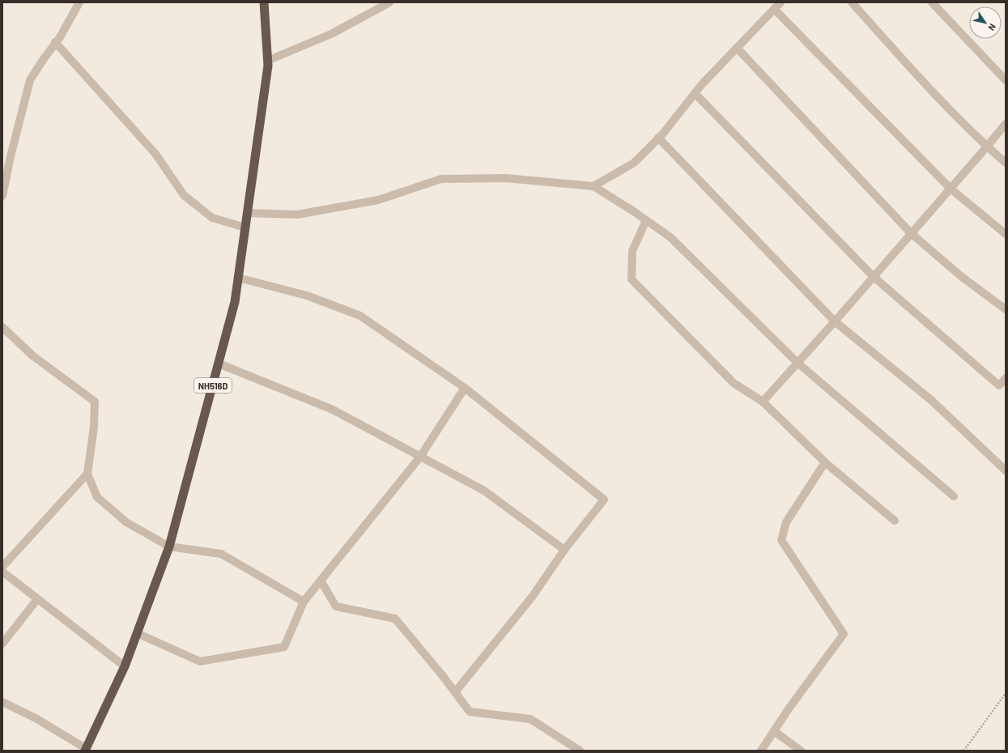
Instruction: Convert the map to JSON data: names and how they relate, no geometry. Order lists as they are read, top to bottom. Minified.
{"streets":{"highway":["NH516D"]},"north":"bottom right"}
